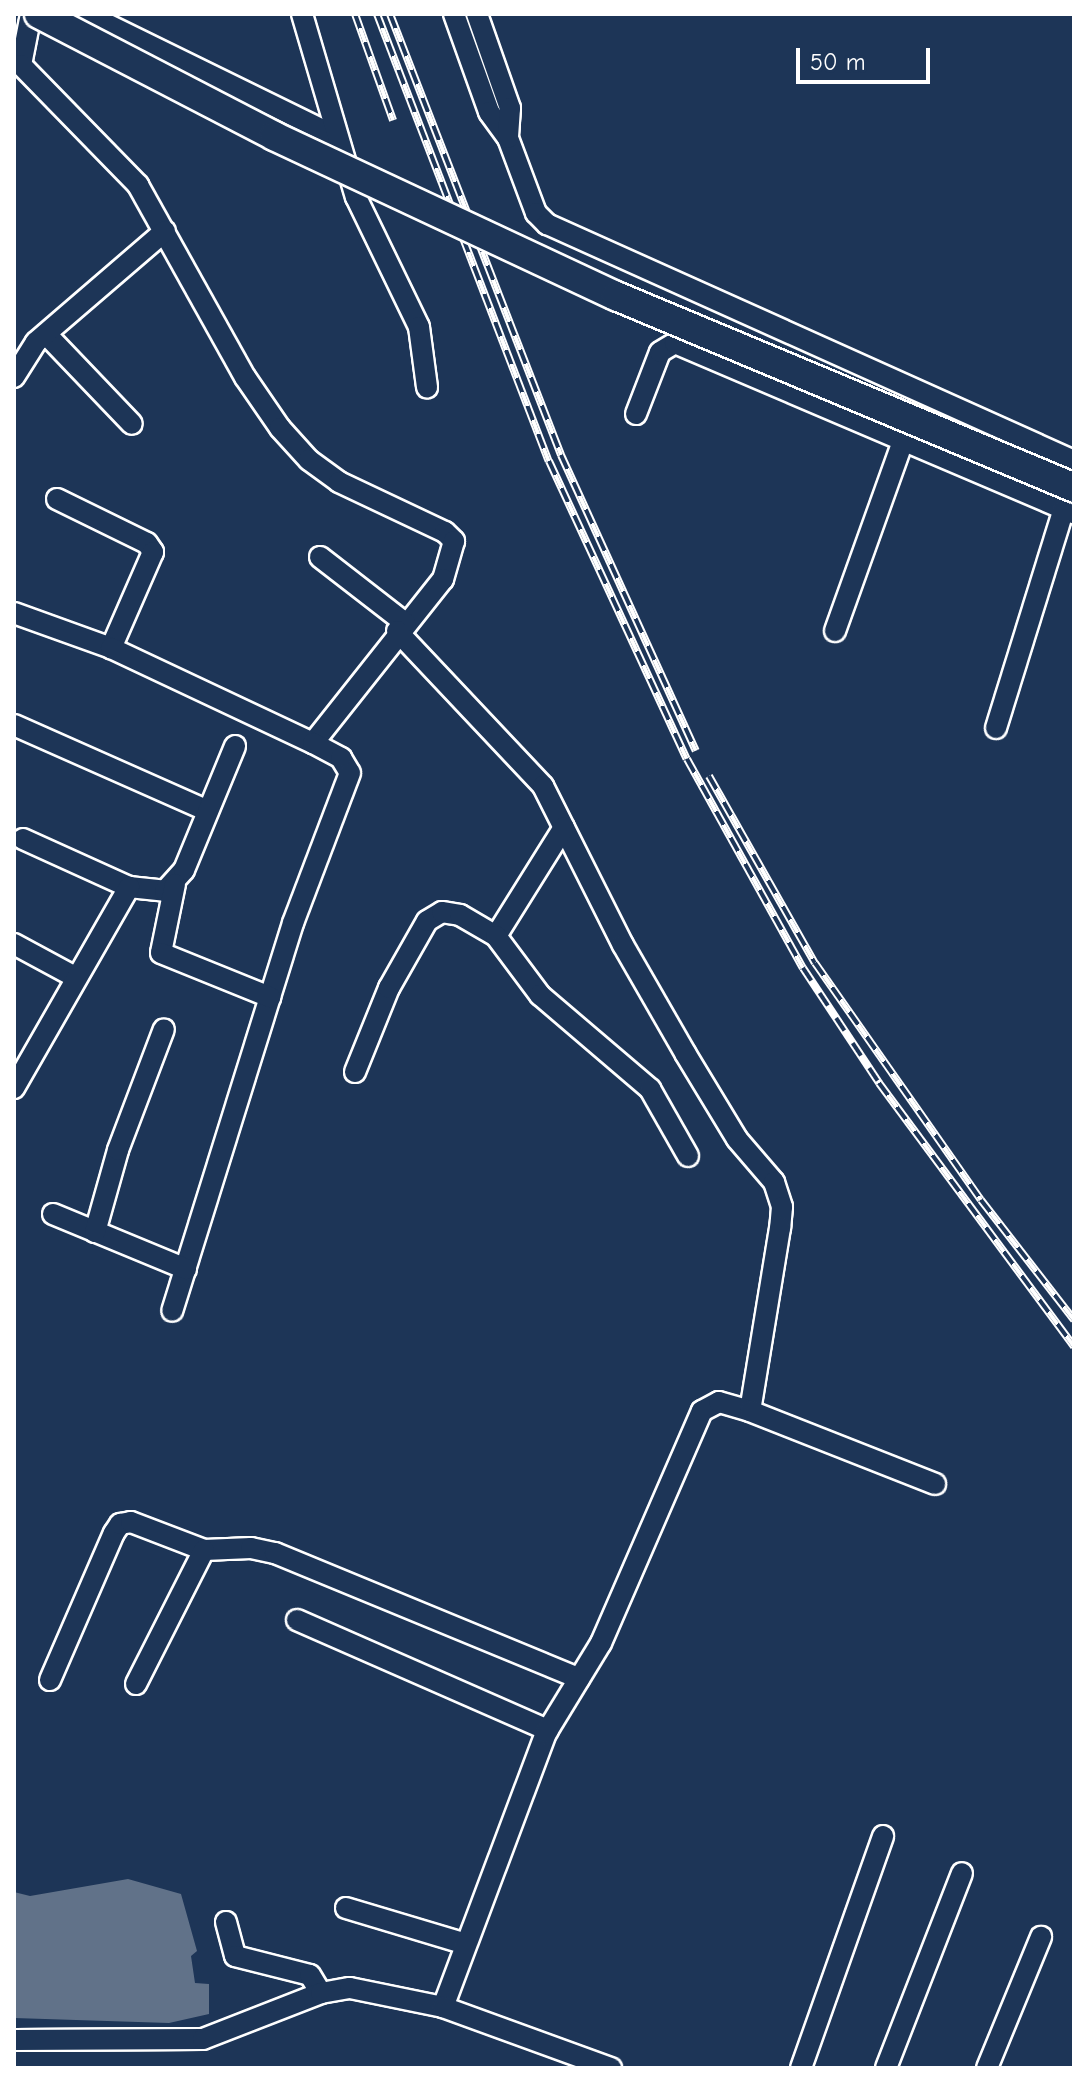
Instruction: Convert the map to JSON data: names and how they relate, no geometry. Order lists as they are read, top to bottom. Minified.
{"scale_bar":"50 m"}
